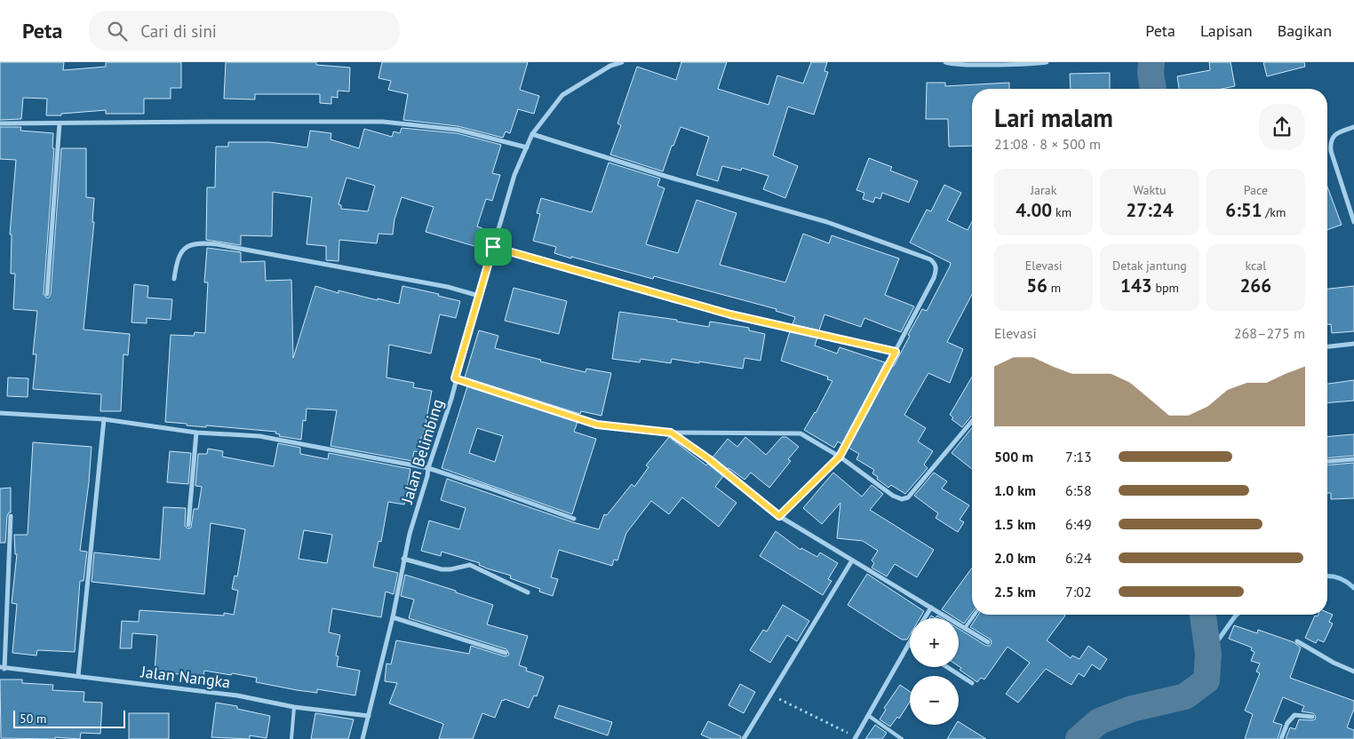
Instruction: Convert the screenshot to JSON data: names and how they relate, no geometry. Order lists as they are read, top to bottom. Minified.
{"streets":{"street":["Jalan Belimbing","Jalan Nangka"]},"crossings":[["Jalan Belimbing","Jalan Nangka"]],"scale_bar":"50 m","page":{"header":"Peta","search":"Cari di sini","nav":["Peta","Lapisan","Bagikan"],"heading":["Lari malam","21:08 · 8 × 500 m"],"stats":[["Jarak","4.00 km"],["Waktu","27:24"],["Pace","6:51 /km"],["Elevasi","56 m"],["Detak jantung","143 bpm"],["kcal","266"]],"chart":["Elevasi","268–275 m"],"list":[{"name":"500 m","note":"7:13"},{"name":"1.0 km","note":"6:58"},{"name":"1.5 km","note":"6:49"},{"name":"2.0 km","note":"6:24"},{"name":"2.5 km","note":"7:02"}],"map_buttons":["+","−"],"scale":"50 m"}}
